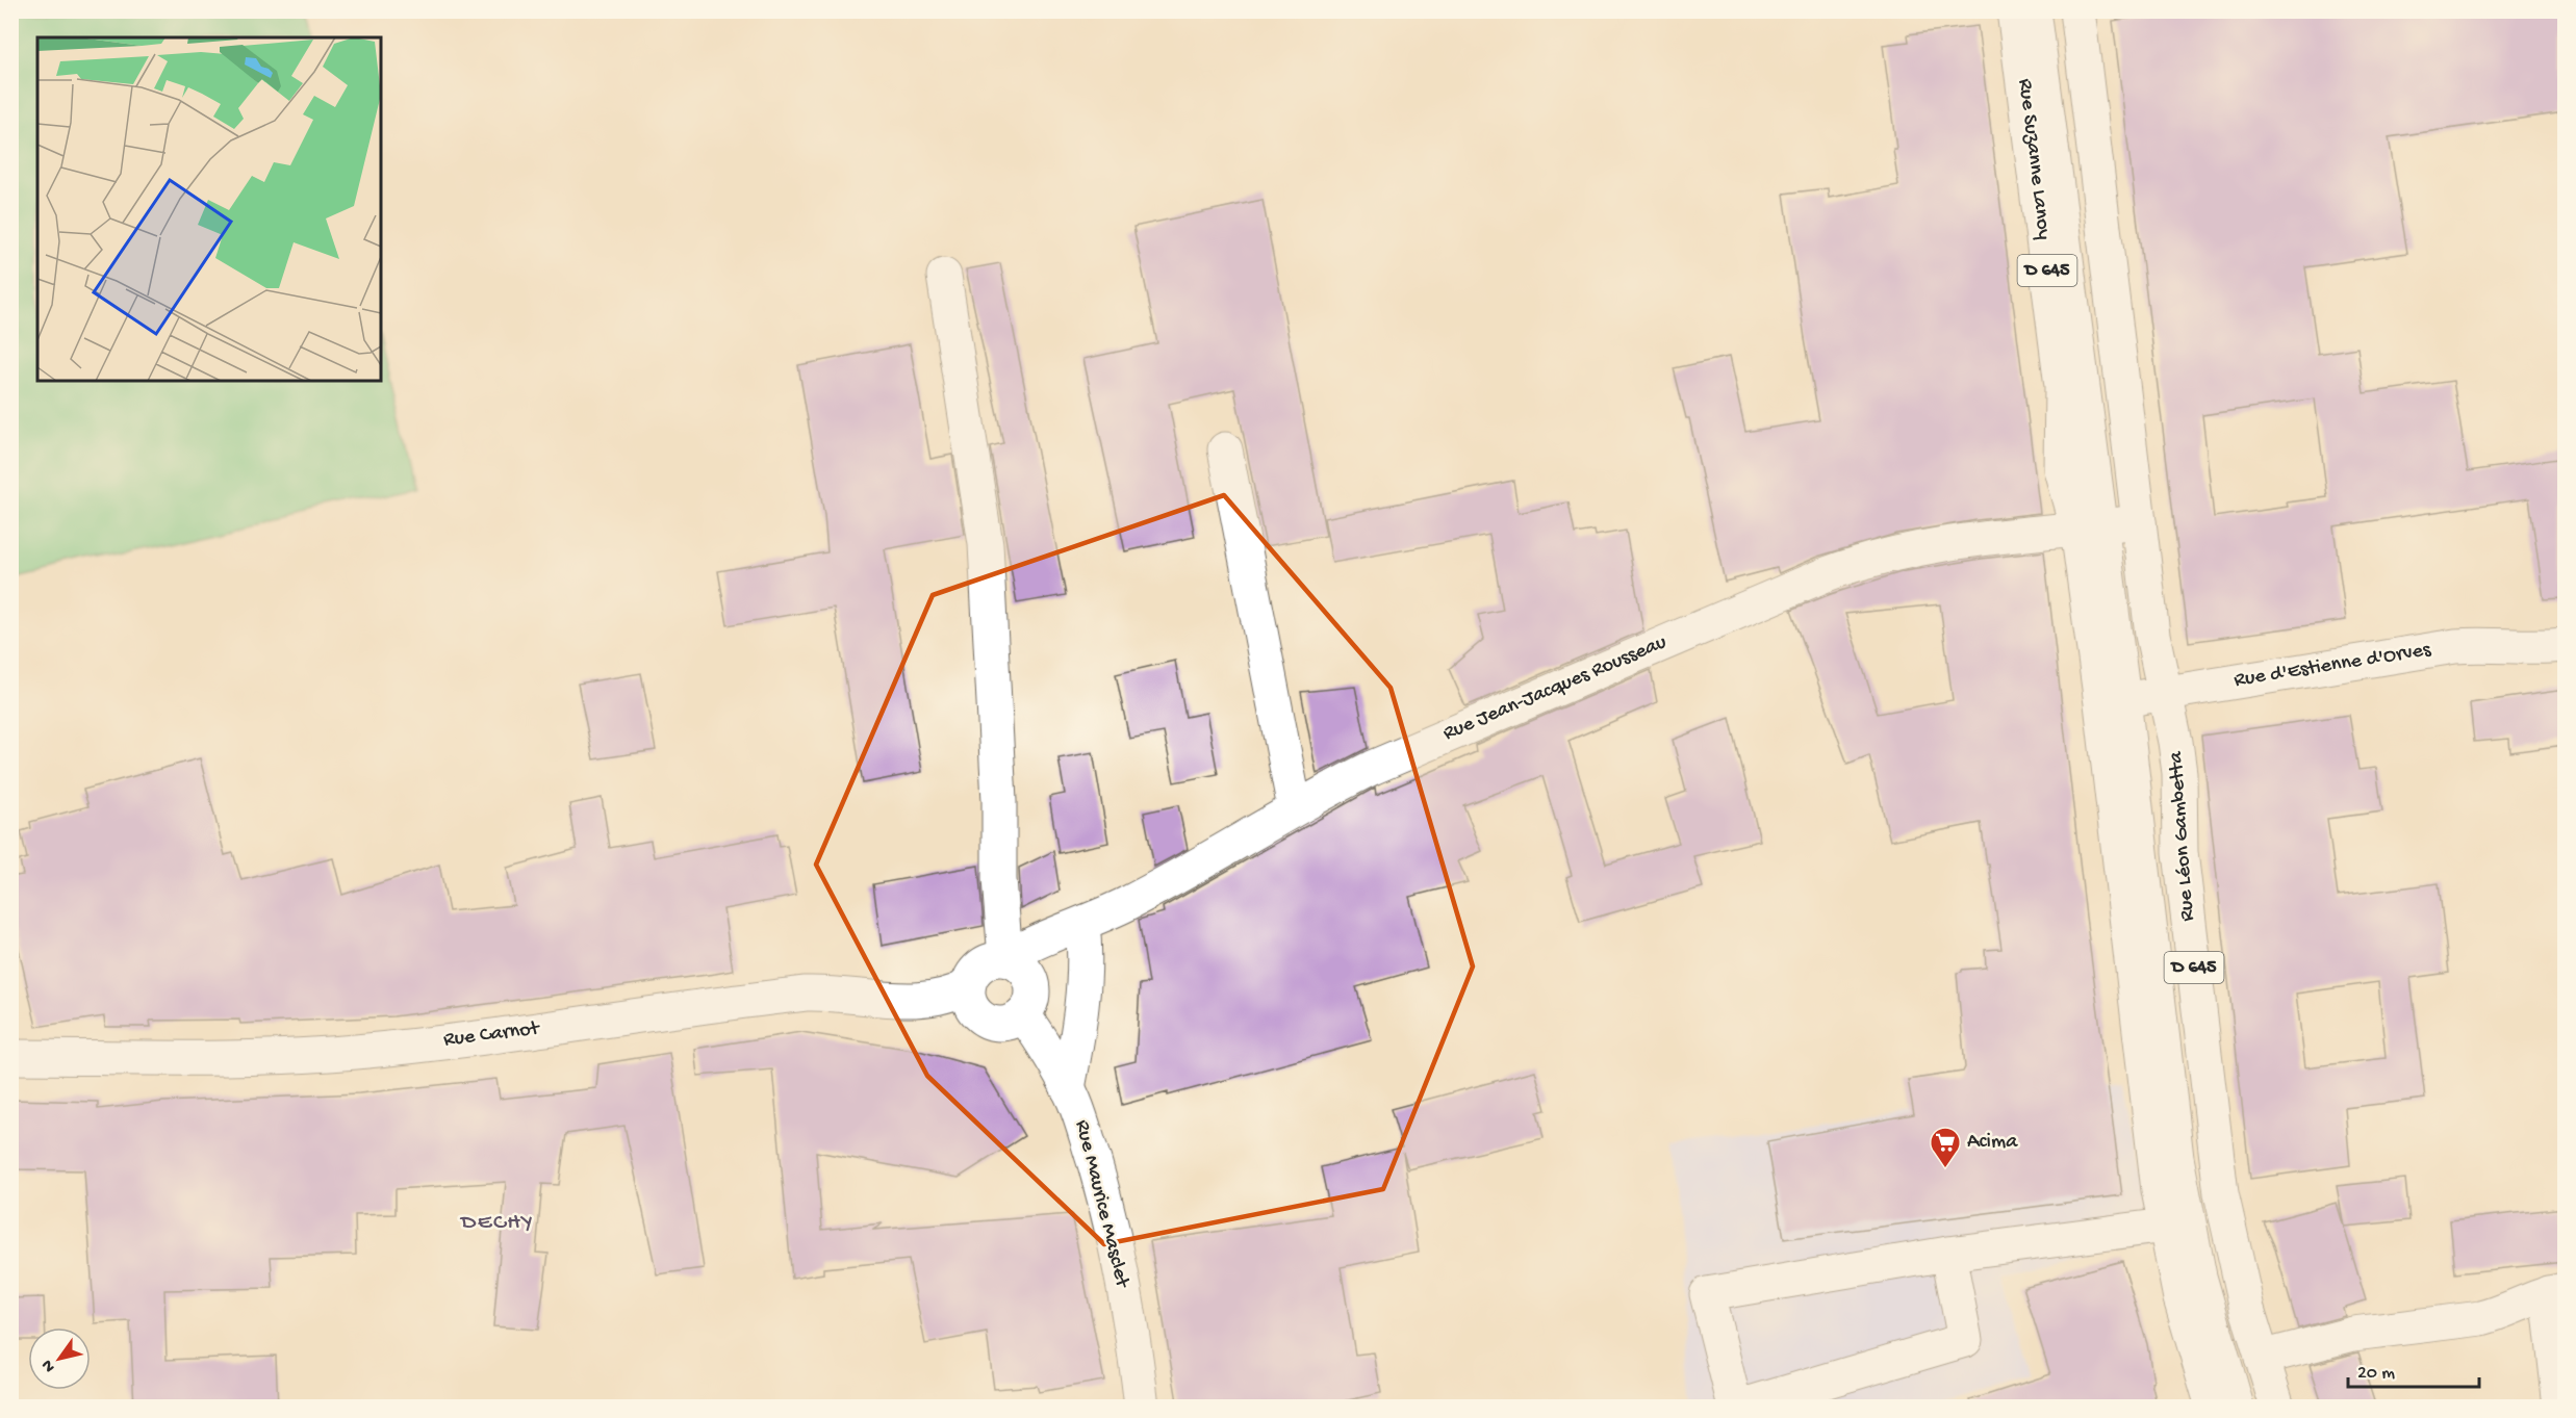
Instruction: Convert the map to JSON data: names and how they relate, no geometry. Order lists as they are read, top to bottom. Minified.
{"streets":{"street":["Rue Suzanne Lanoy","D 645","Rue d'Estienne d'Orves","Rue Jean-Jacques Rousseau","Rue Léon Gambetta","Rue Carnot","Rue Maurice Masclet"]},"crossings":[["Rue Suzanne Lanoy","D 645"],["Rue Suzanne Lanoy","Rue Jean-Jacques Rousseau"],["Rue Suzanne Lanoy","Rue Léon Gambetta"],["D 645","Rue Jean-Jacques Rousseau"],["D 645","Rue Léon Gambetta"],["Rue d'Estienne d'Orves","Rue Léon Gambetta"],["Rue Jean-Jacques Rousseau","Rue Léon Gambetta"],["Rue Jean-Jacques Rousseau","Rue Carnot"],["Rue Jean-Jacques Rousseau","Rue Maurice Masclet"],["Rue Carnot","Rue Maurice Masclet"]],"districts":["DECHY"],"places":{"supermarket":["Acima"]},"scale_bar":"20 m","north":"bottom left"}
